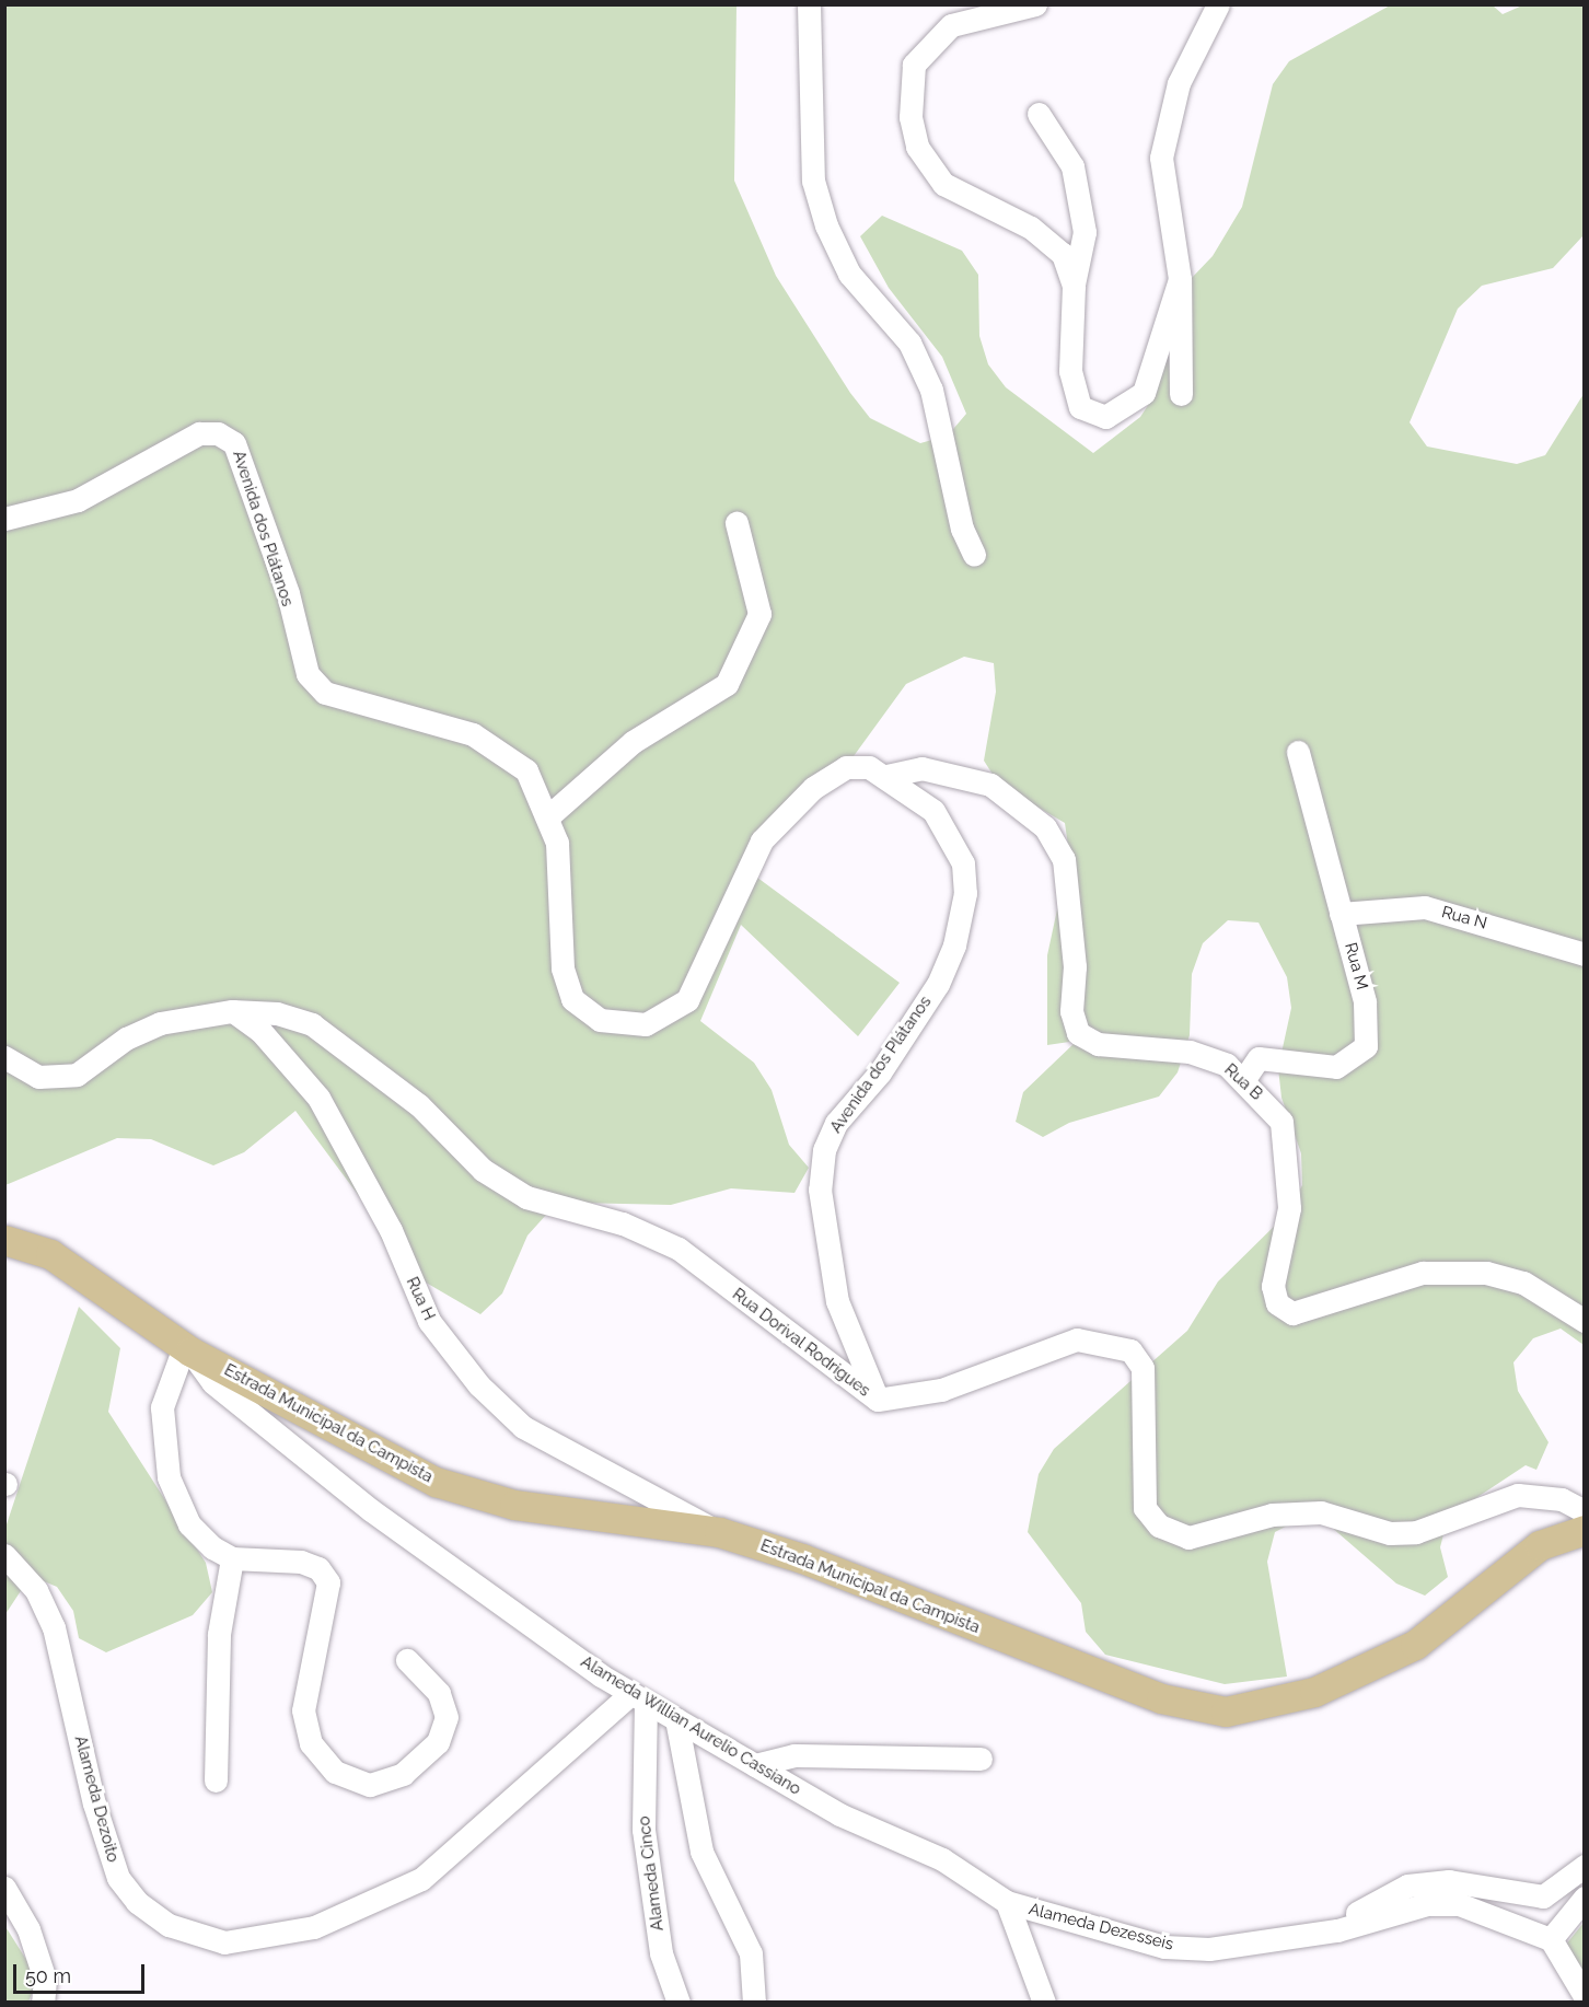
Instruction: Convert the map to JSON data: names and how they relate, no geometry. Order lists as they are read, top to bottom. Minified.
{"streets":{"main road":["Estrada Municipal da Campista"],"street":["Avenida dos Plátanos","Rua N","Rua M","Rua B","Rua H","Rua Dorival Rodrigues","Alameda Willian Aurelio Cassiano","Alameda Dezoito","Alameda Cinco","Alameda Dezesseis"]},"crossings":[["Avenida dos Plátanos","Rua B"],["Avenida dos Plátanos","Rua Dorival Rodrigues"],["Rua N","Rua M"],["Rua M","Rua B"],["Rua H","Rua Dorival Rodrigues"],["Rua H","Estrada Municipal da Campista"],["Estrada Municipal da Campista","Alameda Willian Aurelio Cassiano"],["Alameda Willian Aurelio Cassiano","Alameda Dezoito"],["Alameda Willian Aurelio Cassiano","Alameda Cinco"],["Alameda Willian Aurelio Cassiano","Alameda Dezesseis"],["Alameda Dezoito","Alameda Cinco"]],"scale_bar":"50 m"}
